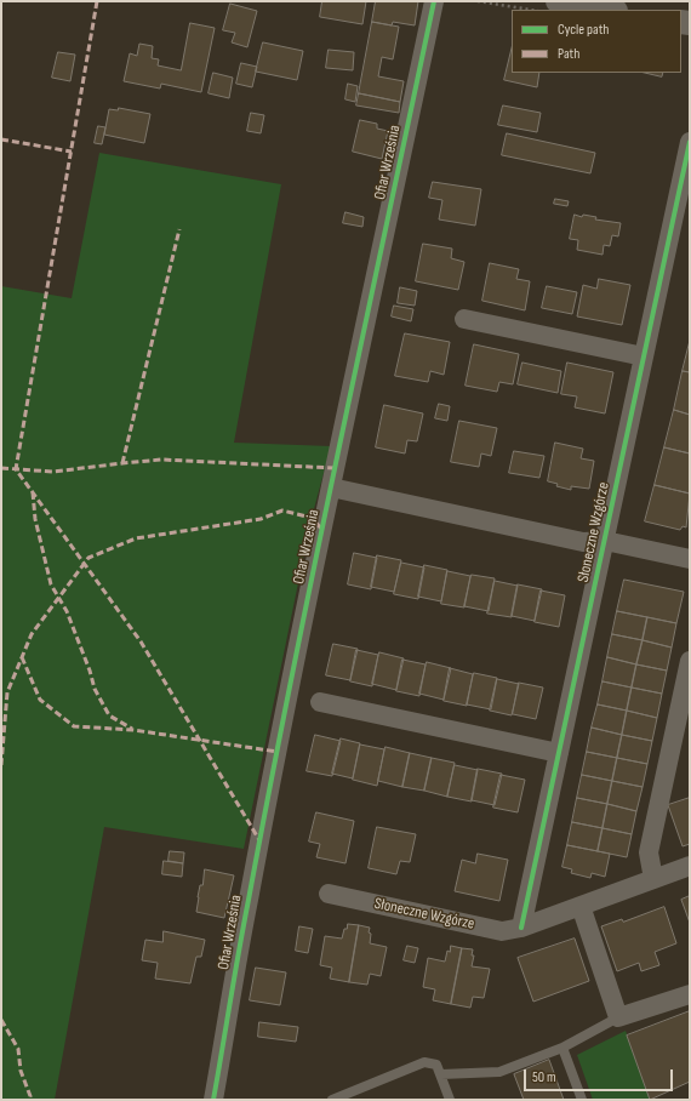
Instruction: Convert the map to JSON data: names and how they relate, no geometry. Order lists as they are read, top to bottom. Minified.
{"streets":{"street":["Ofiar Września","Słoneczne Wzgórze"]},"crossings":[["Ofiar Września","Słoneczne Wzgórze"]],"legend":["Cycle path","Path"],"scale_bar":"50 m"}
